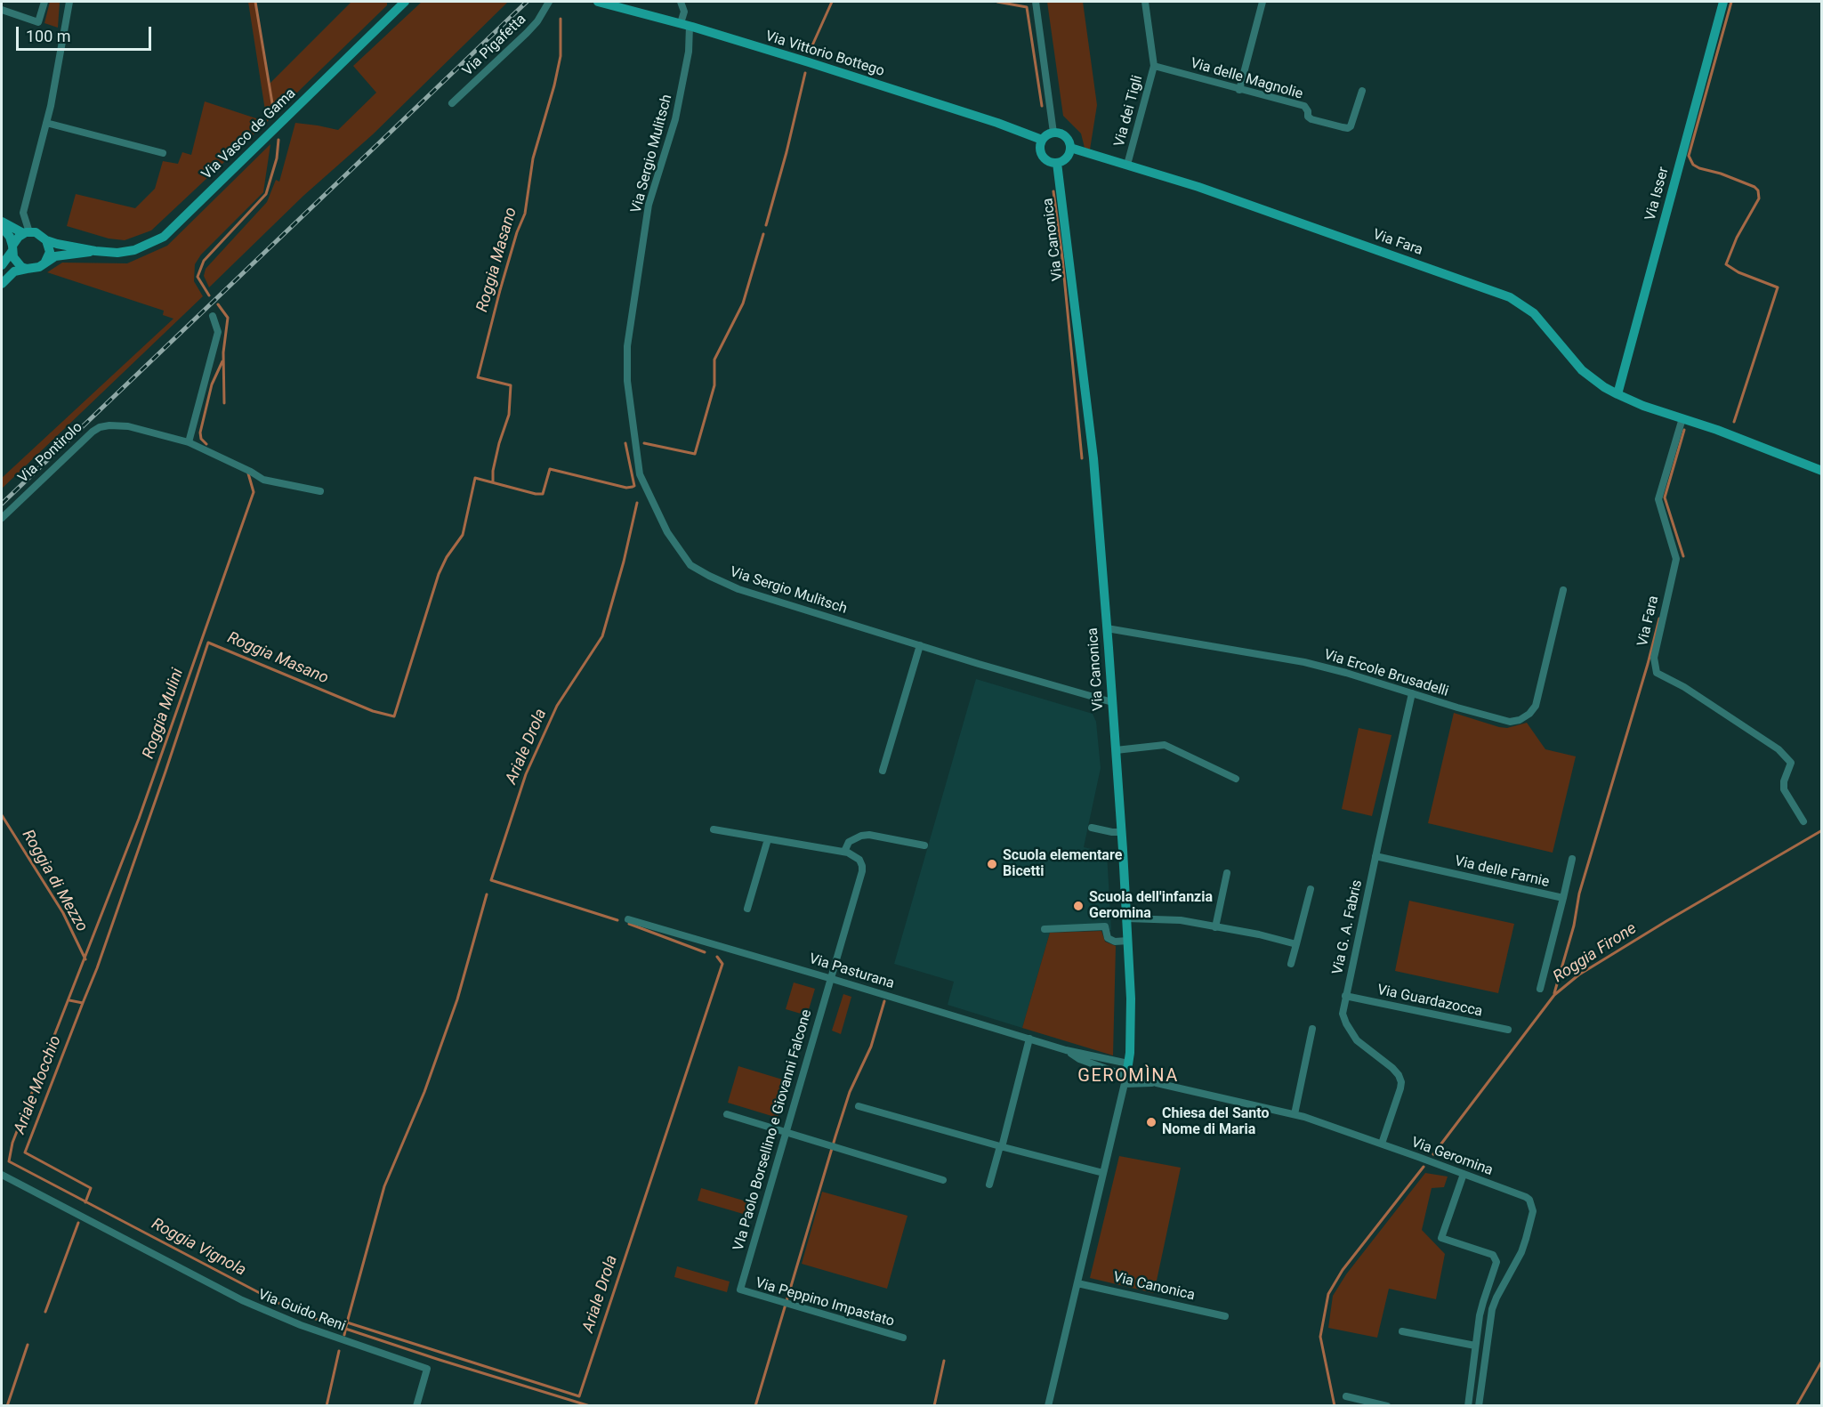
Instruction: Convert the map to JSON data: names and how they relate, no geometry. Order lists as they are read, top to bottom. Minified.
{"streets":{"street":["Via Pigafetta","Via Vittorio Bottego","Via delle Magnolie","Via dei Tigli","Via Vasco de Gama","Via Sergio Mulitsch","Via Isser","Via Canonica","Via Fara","Via Pontirolo","Via Ercole Brusadelli","Via delle Farnie","Via G. A. Fabris","Via Pasturana","Via Guardazocca","VIa Paolo Borsellino e Giovanni Falcone","Via Geromina","Via Peppino Impastato","Via Guido Reni"]},"crossings":[["Via Vittorio Bottego","Via Sergio Mulitsch"],["Via Vittorio Bottego","Via Canonica"],["Via Vittorio Bottego","Via Fara"],["Via delle Magnolie","Via dei Tigli"],["Via dei Tigli","Via Fara"],["Via Sergio Mulitsch","Via Canonica"],["Via Isser","Via Fara"],["Via Canonica","Via Fara"],["Via Canonica","Via Ercole Brusadelli"],["Via Canonica","Via Pasturana"],["Via Canonica","Via Geromina"],["Via Ercole Brusadelli","Via G. A. Fabris"],["Via delle Farnie","Via G. A. Fabris"],["Via G. A. Fabris","Via Guardazocca"],["Via G. A. Fabris","Via Geromina"],["Via Pasturana","VIa Paolo Borsellino e Giovanni Falcone"],["Via Pasturana","Via Geromina"],["VIa Paolo Borsellino e Giovanni Falcone","Via Peppino Impastato"]],"districts":["GEROMÌNA"],"water":["Roggia Masano","Roggia Mulini","Ariale Drola","Roggia di Mezzo","Roggia Firone","Ariale Mocchio","Roggia Vignola"],"places":["Scuola elementare Bicetti","Scuola dell'infanzia Geromina","Chiesa del Santo Nome di Maria"],"scale_bar":"100 m"}
